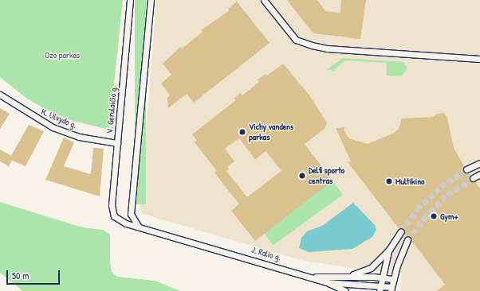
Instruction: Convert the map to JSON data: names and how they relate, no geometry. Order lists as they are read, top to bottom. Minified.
{"streets":{"street":["V. Gerulaičio g.","K. Ulvydo g.","J. Ralio g."]},"crossings":[["V. Gerulaičio g.","K. Ulvydo g."]],"parks":["Ozo parkas"],"places":["Vichy vandens parkas","Delfi sporto centras","Multikino","Gym+"],"scale_bar":"50 m"}
